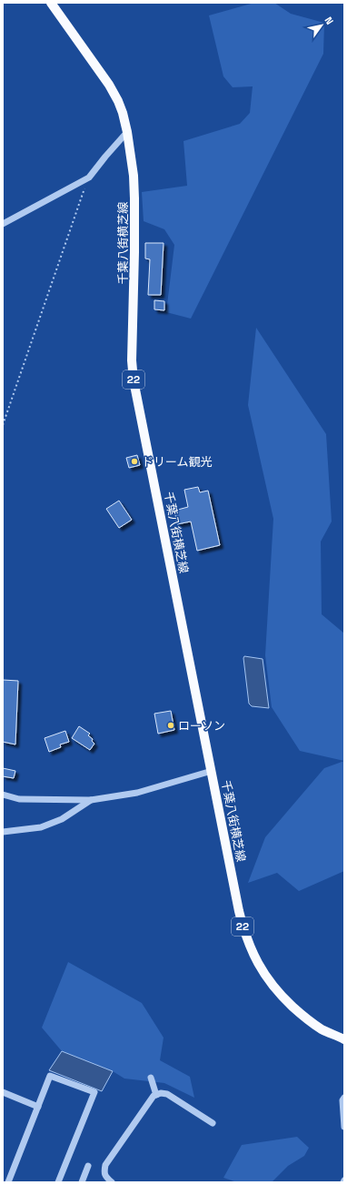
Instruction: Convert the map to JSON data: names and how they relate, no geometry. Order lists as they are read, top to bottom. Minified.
{"streets":{"main road":["千葉八街横芝線","22"]},"places":["ドリーム観光","ローソン"],"north":"top right"}
